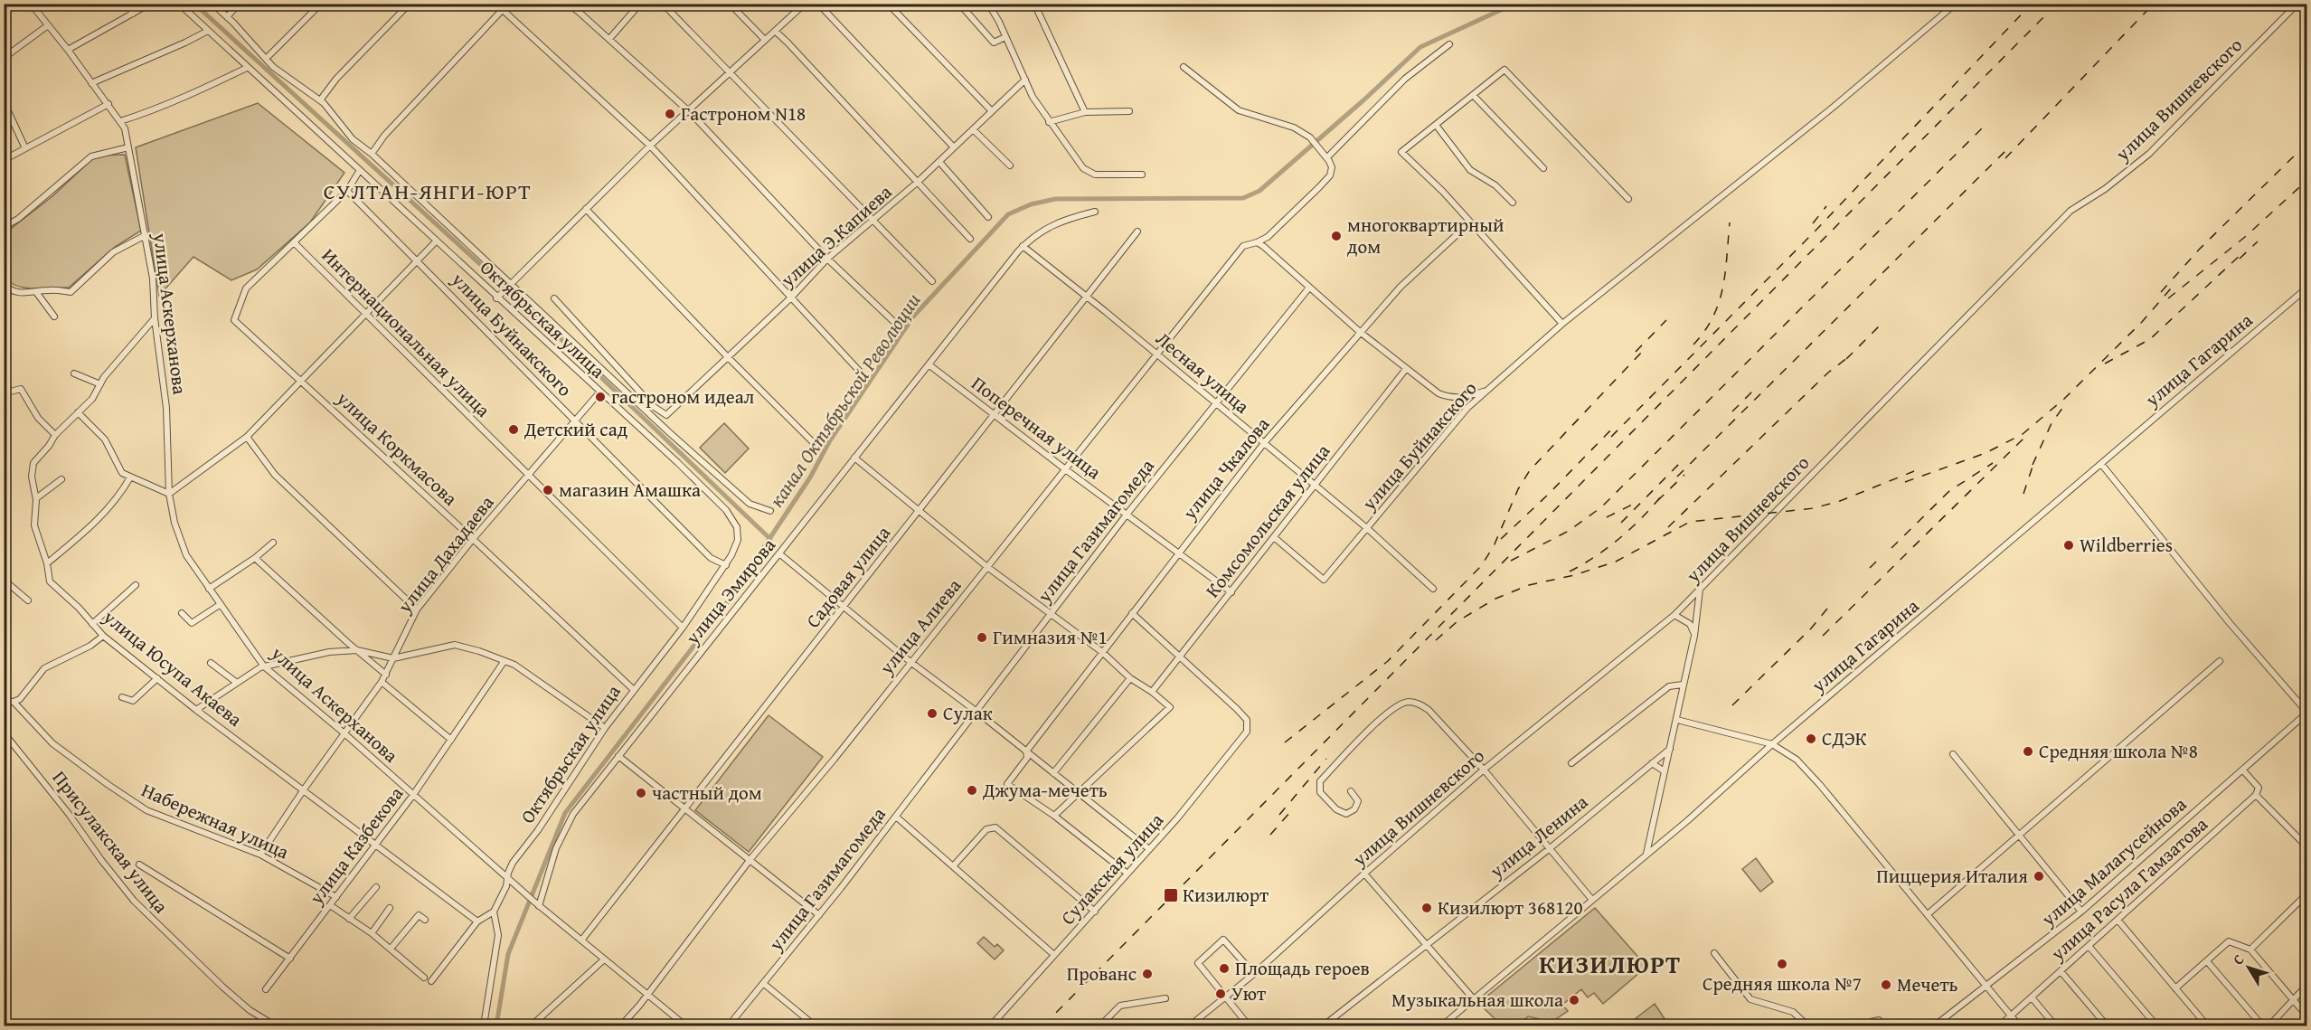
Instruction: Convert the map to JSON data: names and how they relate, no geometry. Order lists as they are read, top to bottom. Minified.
{"streets":{"street":["улица Вишневского","улица Э.Капиева","улица Аскерханова","Октябрьская улица","Интернациональная улица","улица Буйнакского","улица Гагарина","Лесная улица","Поперечная улица","улица Коркмасова","улица Чкалова","Комсомольская улица","улица Газимагомеда","улица Дахадаева","Садовая улица","улица Эмирова","улица Алиева","улица Юсупа Акаева","Набережная улица","улица Ленина","Присулакская улица","улица Казбекова","улица Малагусейнова","Сулакская улица","улица Расула Гамзатова"]},"crossings":[["улица Аскерханова","Октябрьская улица"],["улица Аскерханова","улица Дахадаева"],["улица Аскерханова","Садовая улица"],["улица Аскерханова","улица Эмирова"],["улица Аскерханова","улица Алиева"],["улица Аскерханова","улица Юсупа Акаева"],["улица Аскерханова","улица Казбекова"],["Октябрьская улица","Интернациональная улица"],["Октябрьская улица","улица Буйнакского"],["Октябрьская улица","улица Коркмасова"],["Октябрьская улица","улица Дахадаева"],["Интернациональная улица","улица Коркмасова"],["Интернациональная улица","улица Дахадаева"],["улица Буйнакского","Лесная улица"],["улица Буйнакского","Комсомольская улица"],["улица Буйнакского","улица Дахадаева"],["Лесная улица","улица Чкалова"],["Лесная улица","Комсомольская улица"],["Лесная улица","улица Газимагомеда"],["Лесная улица","Садовая улица"],["Лесная улица","улица Эмирова"],["Лесная улица","улица Алиева"],["Поперечная улица","улица Чкалова"],["Поперечная улица","Комсомольская улица"],["Поперечная улица","улица Газимагомеда"],["Поперечная улица","Садовая улица"],["Поперечная улица","улица Эмирова"],["Поперечная улица","улица Алиева"],["улица Коркмасова","улица Дахадаева"],["Комсомольская улица","Сулакская улица"],["улица Дахадаева","улица Юсупа Акаева"],["улица Дахадаева","Набережная улица"],["улица Юсупа Акаева","улица Казбекова"],["Набережная улица","улица Казбекова"]],"districts":["СУЛТАН-ЯНГИ-ЮРТ","КИЗИЛЮРТ"],"water":["канал Октябрьской Революции"],"places":{"other":["Гастроном N18","многоквартирный дом","гастроном идеал","Детский сад","магазин Амашка","Wildberries","Гимназия №1","Сулак","СДЭК","Средняя школа №8","Джума-мечеть","частный дом","Пиццерия Италия","Кизилюрт 368120","Средняя школа №7","Площадь героев","Прованс","Мечеть","Уют","Музыкальная школа"],"transit":["Кизилюрт"]},"north":"top left"}
